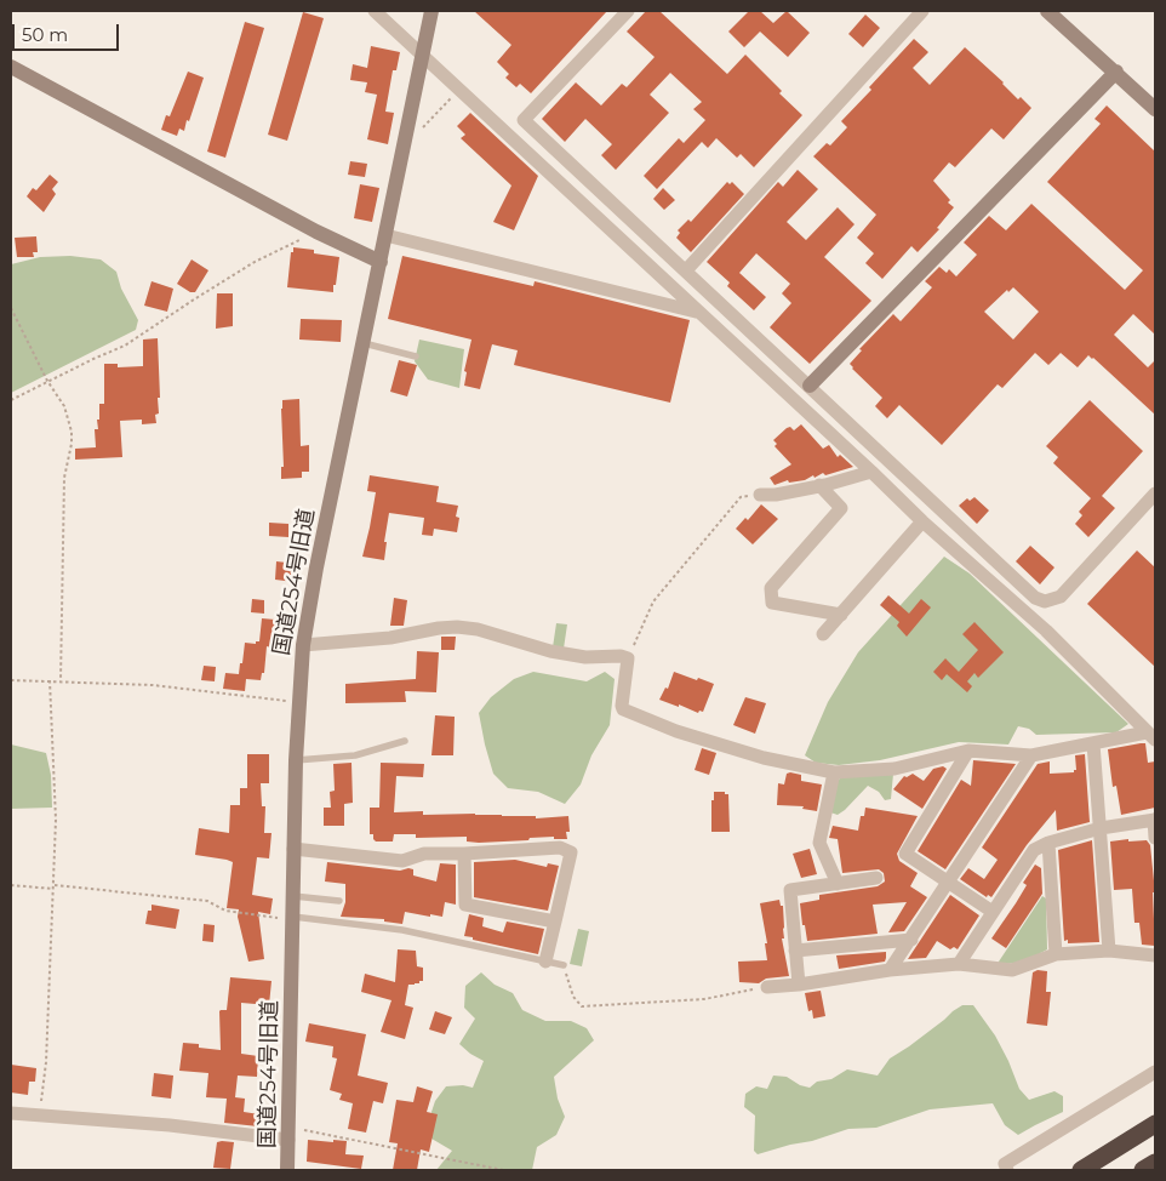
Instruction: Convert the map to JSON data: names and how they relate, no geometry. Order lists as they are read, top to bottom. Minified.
{"streets":{"street":["国道254号旧道"]},"scale_bar":"50 m"}
